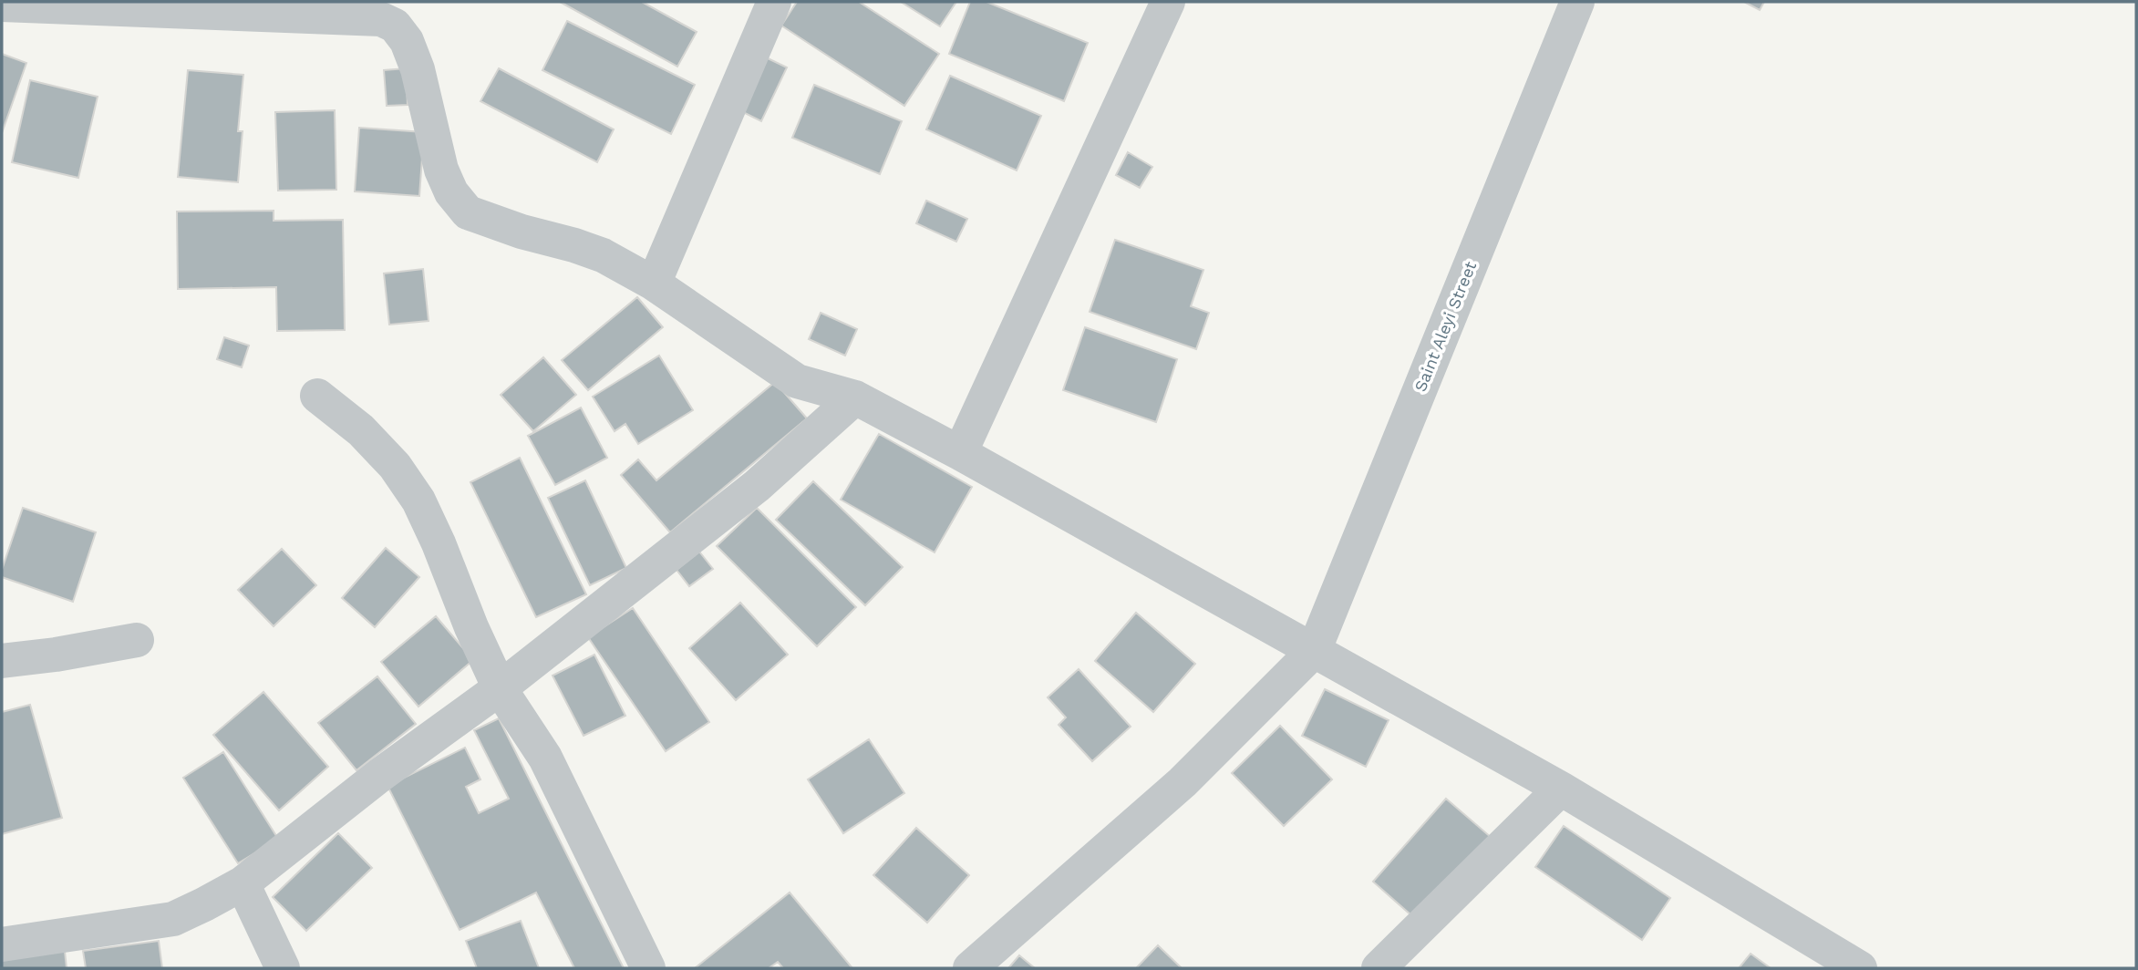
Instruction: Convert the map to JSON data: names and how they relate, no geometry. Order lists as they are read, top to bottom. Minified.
{"streets":{"street":["Saint Aleyi Street"]}}
